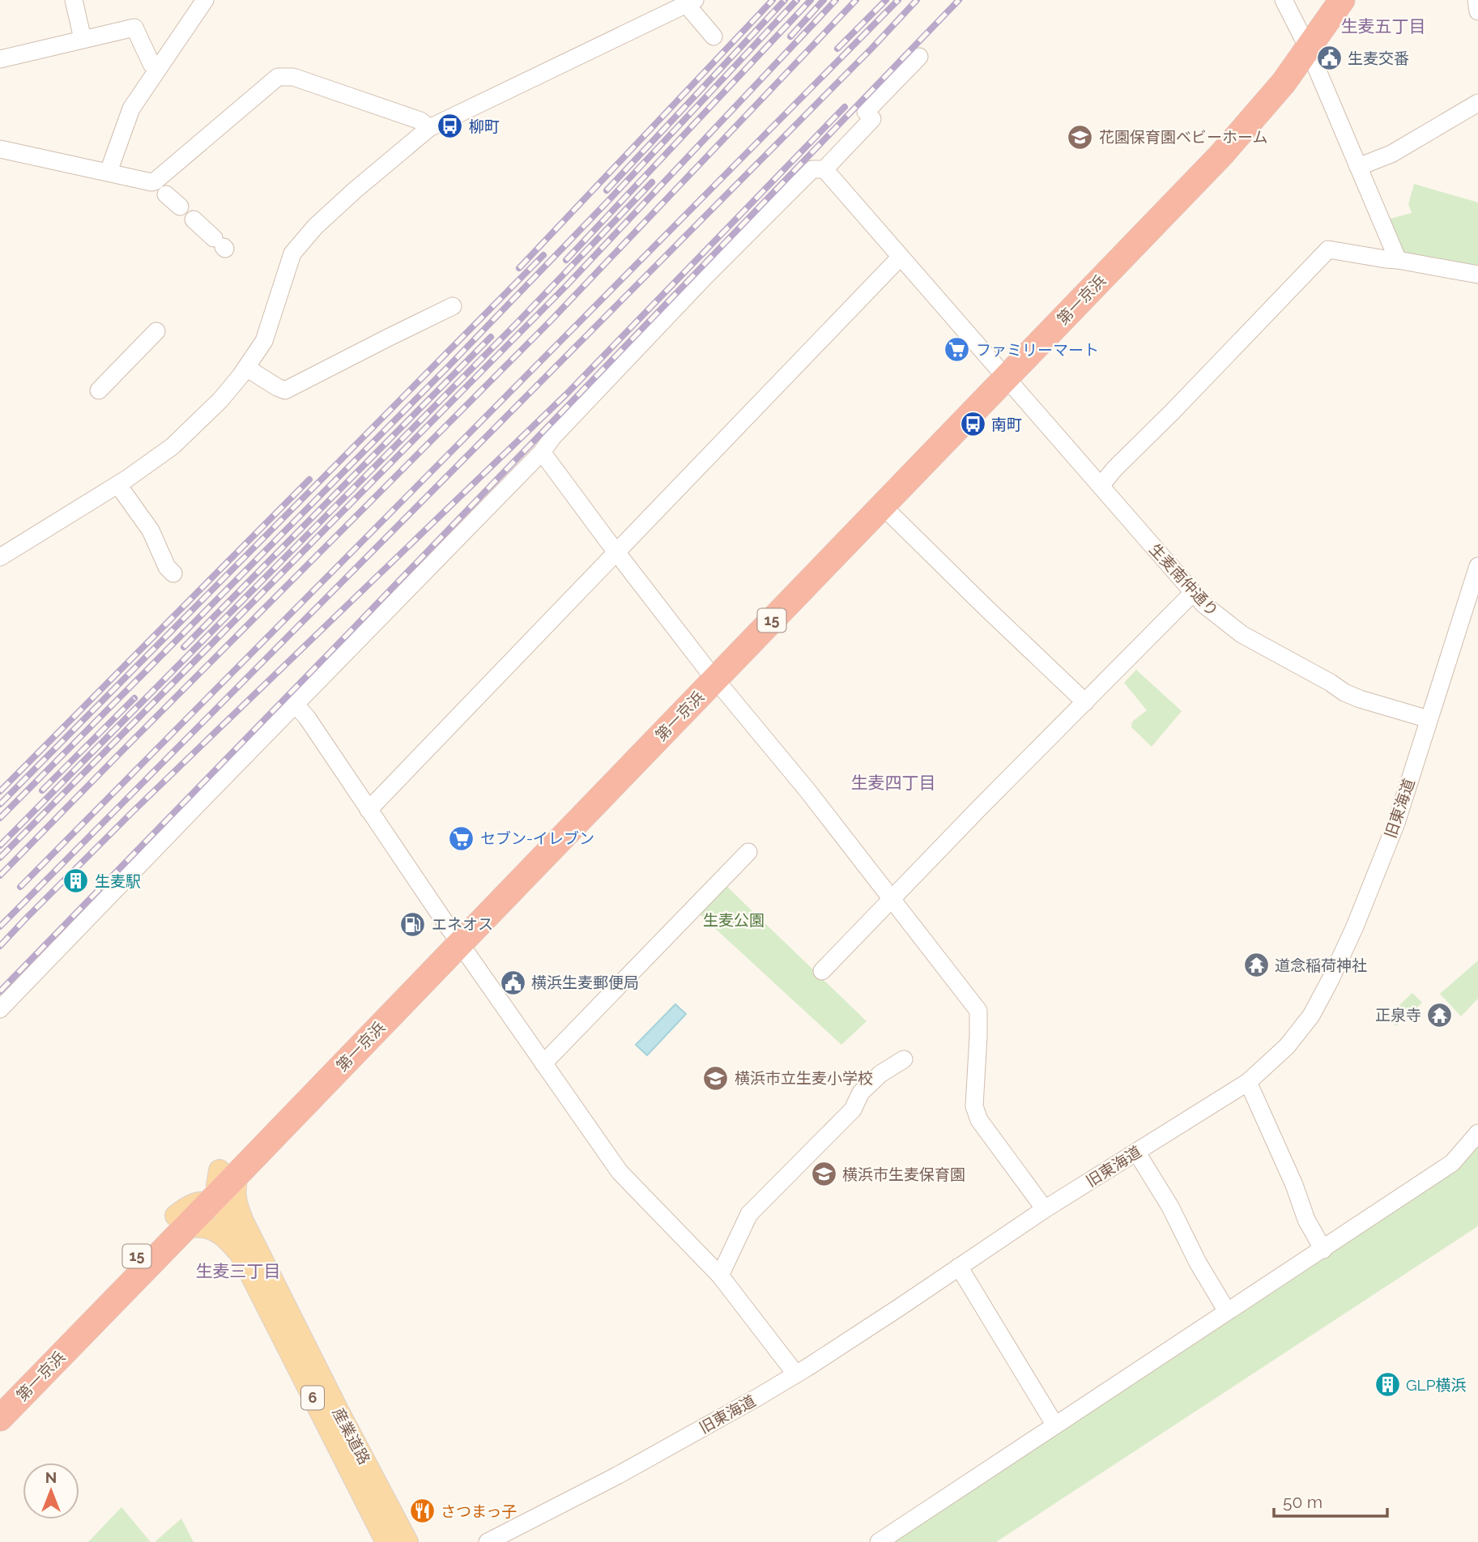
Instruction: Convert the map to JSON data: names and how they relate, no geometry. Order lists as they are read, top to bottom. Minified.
{"streets":{"highway":["第一京浜","15"],"main road":["6","産業道路"],"street":["生麦南仲通り","旧東海道"]},"crossings":[["第一京浜","生麦南仲通り"],["第一京浜","産業道路"],["生麦南仲通り","旧東海道"]],"districts":["生麦五丁目","生麦四丁目","生麦三丁目"],"parks":["生麦公園"],"places":{"public building":["生麦交番","横浜生麦郵便局"],"bus stop":["柳町","南町"],"school or university":["花園保育園ベビーホーム","横浜市立生麦小学校","横浜市生麦保育園"],"supermarket":["ファミリーマート","セブン-イレブン"],"building":["生麦駅","GLP横浜"],"fuel station":["エネオス"],"temple":["道念稲荷神社","正泉寺"],"restaurant":["さつまっ子"]},"scale_bar":"50 m","north":"top"}
